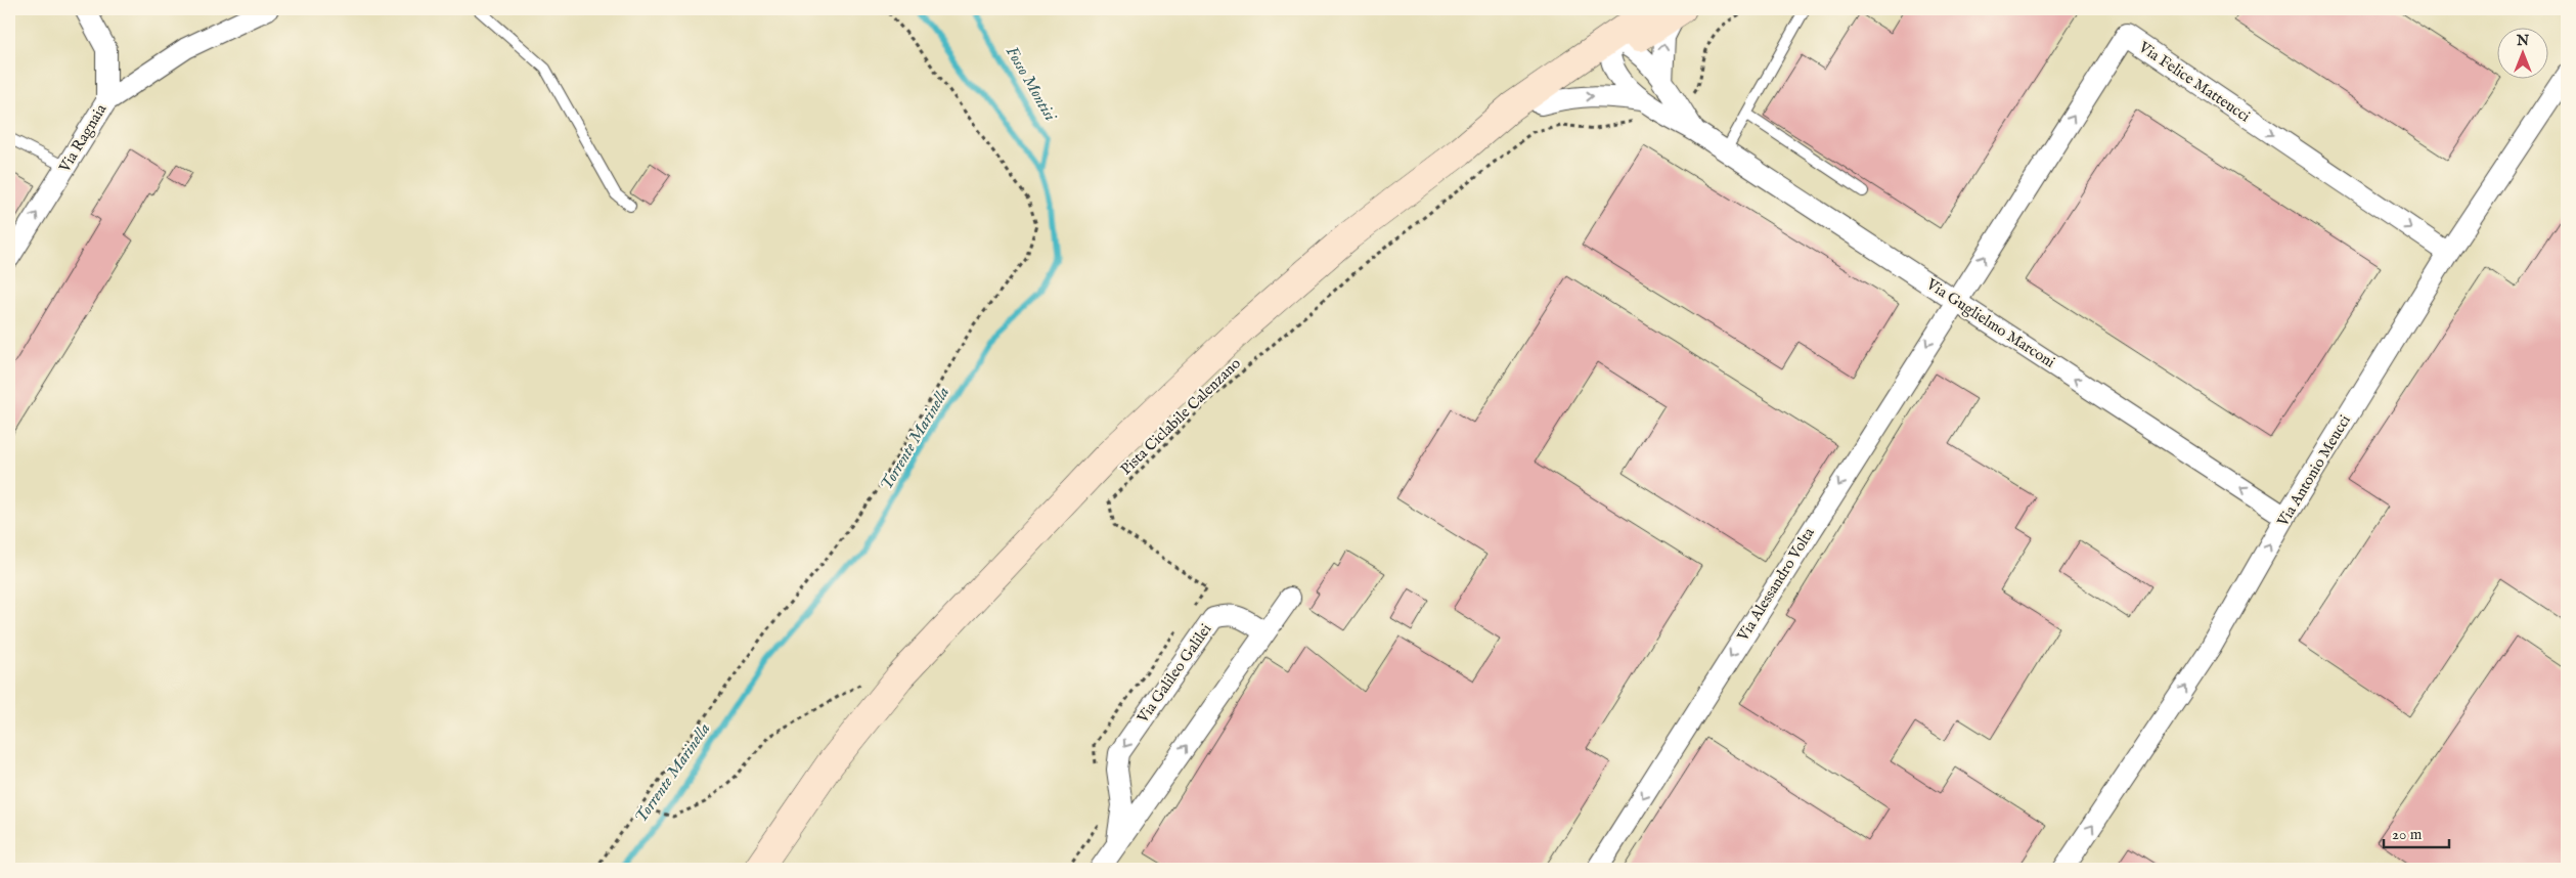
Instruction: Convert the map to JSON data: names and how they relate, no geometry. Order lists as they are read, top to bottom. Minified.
{"streets":{"street":["Via Felice Matteucci","Via Ragnaia","Via Guglielmo Marconi","Via Antonio Meucci","Via Alessandro Volta","Via Galileo Galilei"],"path":["Pista Ciclabile Calenzano"]},"crossings":[["Via Felice Matteucci","Via Guglielmo Marconi"],["Via Felice Matteucci","Via Antonio Meucci"],["Via Felice Matteucci","Via Alessandro Volta"],["Via Guglielmo Marconi","Pista Ciclabile Calenzano"],["Via Guglielmo Marconi","Via Antonio Meucci"],["Via Guglielmo Marconi","Via Alessandro Volta"]],"one_way":["Via Ragnaia","Via Antonio Meucci","Via Alessandro Volta"],"water":["Fosso Montisi","Torrente Marinella"],"scale_bar":"20 m","north":"top"}
